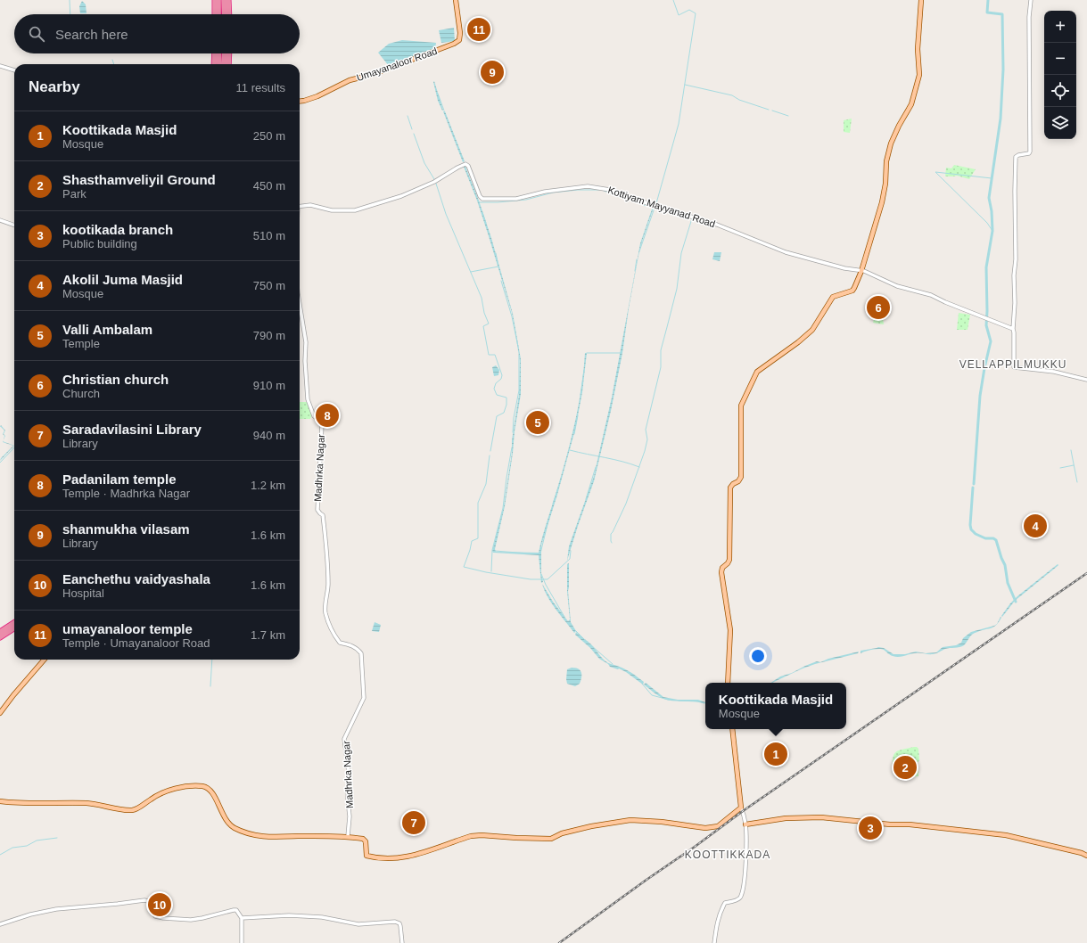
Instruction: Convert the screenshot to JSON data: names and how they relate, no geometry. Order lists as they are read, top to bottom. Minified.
{"streets":{"main road":["Umayanaloor Road"],"street":["Kottiyam Mayyanad Road","Madhrka Nagar"]},"districts":["VELLAPPILMUKKU","KOOTTIKKADA"],"page":{"map_buttons":["+","−"],"search":"Search here","pins":["11","9","6","8","5","4","1","2","7","3","10"],"heading":["Nearby","11 results"],"list":[{"mark":"1","name":"Koottikada Masjid","note":"Mosque","value":"250 m"},{"mark":"2","name":"Shasthamveliyil Ground","note":"Park","value":"450 m"},{"mark":"3","name":"kootikada branch","note":"Public building","value":"510 m"},{"mark":"4","name":"Akolil Juma Masjid","note":"Mosque","value":"750 m"},{"mark":"5","name":"Valli Ambalam","note":"Temple","value":"790 m"},{"mark":"6","name":"Christian church","note":"Church","value":"910 m"},{"mark":"7","name":"Saradavilasini Library","note":"Library","value":"940 m"},{"mark":"8","name":"Padanilam temple","note":"Temple · Madhrka Nagar","value":"1.2 km"},{"mark":"9","name":"shanmukha vilasam","note":"Library","value":"1.6 km"},{"mark":"10","name":"Eanchethu vaidyashala","note":"Hospital","value":"1.6 km"},{"mark":"11","name":"umayanaloor temple","note":"Temple · Umayanaloor Road","value":"1.7 km"}],"popup":["Koottikada Masjid","Mosque"]}}
